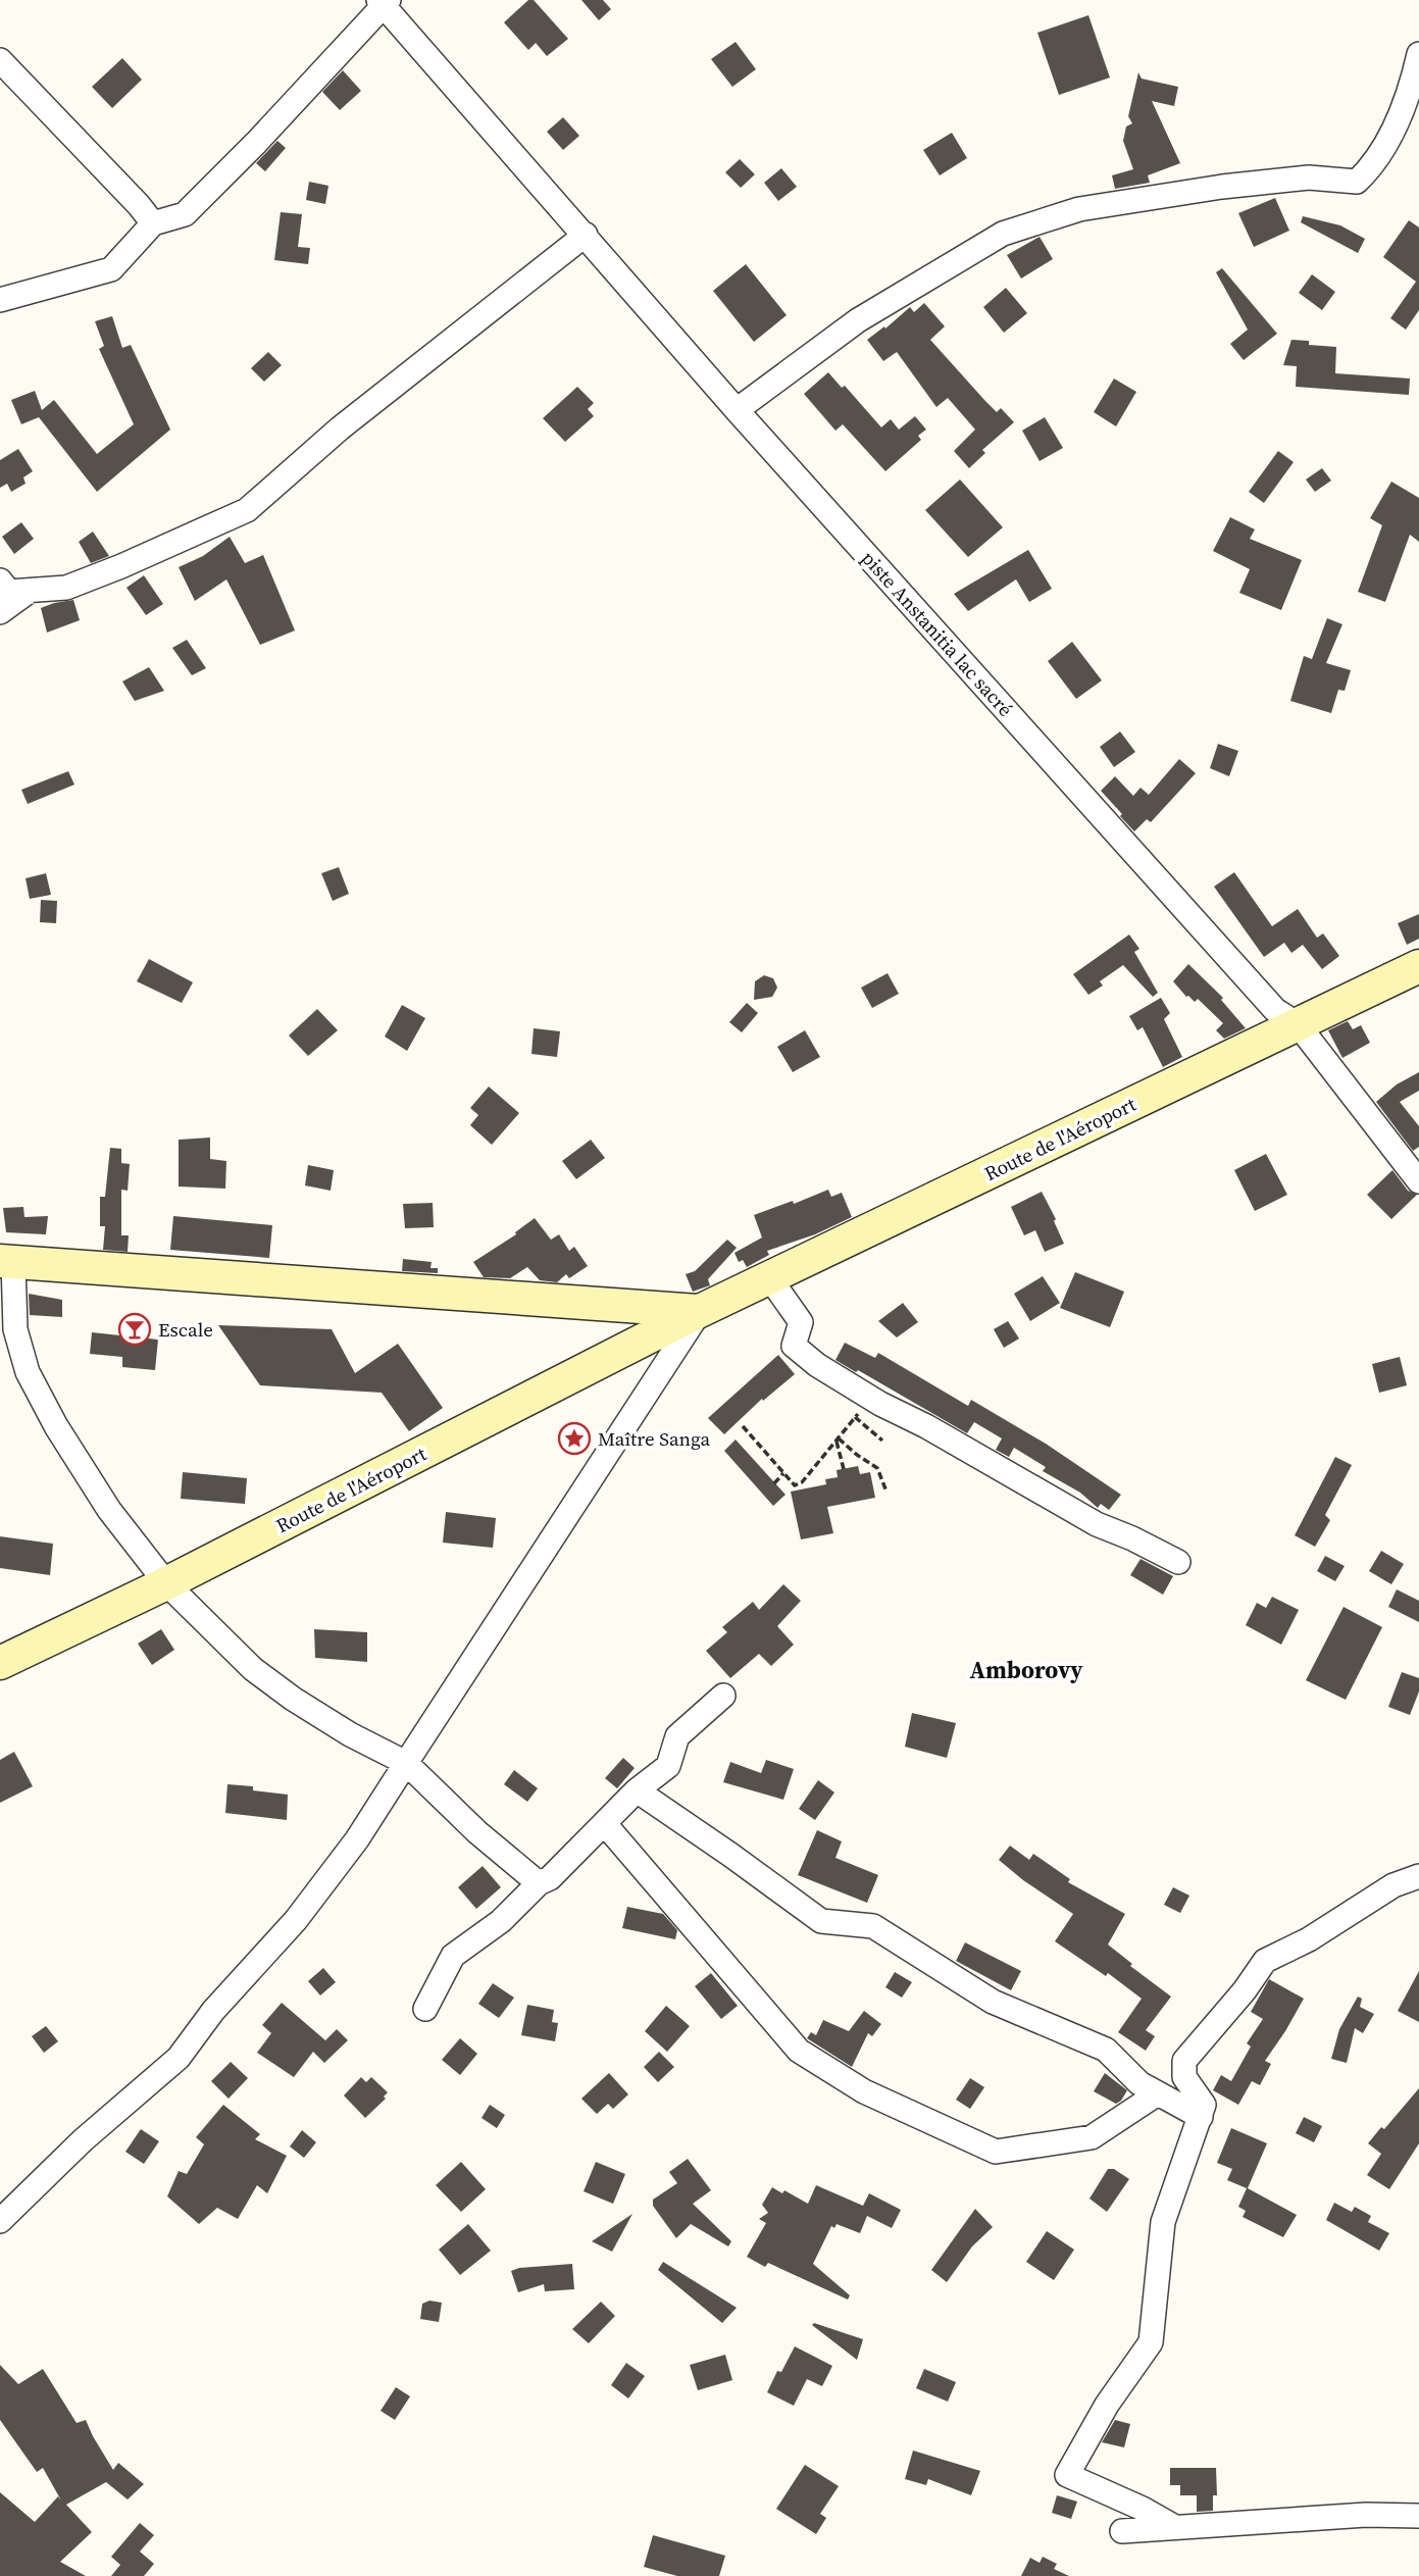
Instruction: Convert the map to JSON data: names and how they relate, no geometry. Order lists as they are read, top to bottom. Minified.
{"streets":{"main road":["Route de l'Aéroport"],"street":["piste Anstanitia lac sacré"]},"crossings":[["piste Anstanitia lac sacré","Route de l'Aéroport"]],"districts":["Amborovy"],"places":{"bar":["Escale"],"place":["Maître Sanga"]}}
